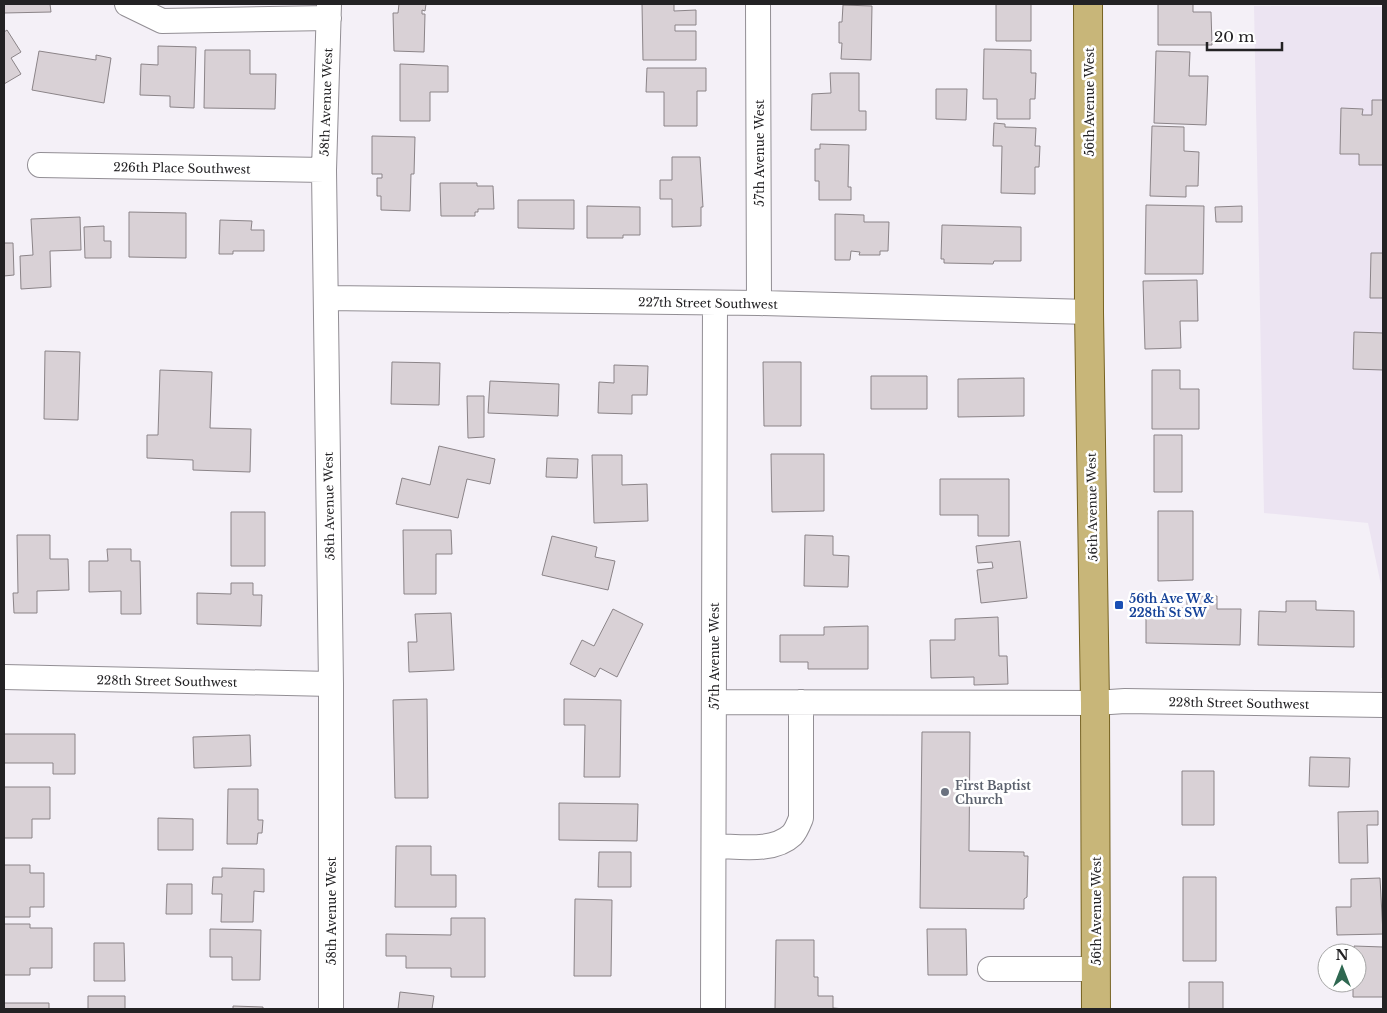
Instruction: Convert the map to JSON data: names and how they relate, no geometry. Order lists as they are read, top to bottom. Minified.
{"streets":{"main road":["56th Avenue West"],"street":["58th Avenue West","57th Avenue West","226th Place Southwest","227th Street Southwest","228th Street Southwest"]},"crossings":[["58th Avenue West","226th Place Southwest"],["58th Avenue West","227th Street Southwest"],["58th Avenue West","228th Street Southwest"],["56th Avenue West","227th Street Southwest"],["56th Avenue West","228th Street Southwest"],["57th Avenue West","227th Street Southwest"],["57th Avenue West","228th Street Southwest"]],"places":{"transit":["56th Ave W & 228th St SW"],"other":["First Baptist Church"]},"scale_bar":"20 m","north":"top"}
